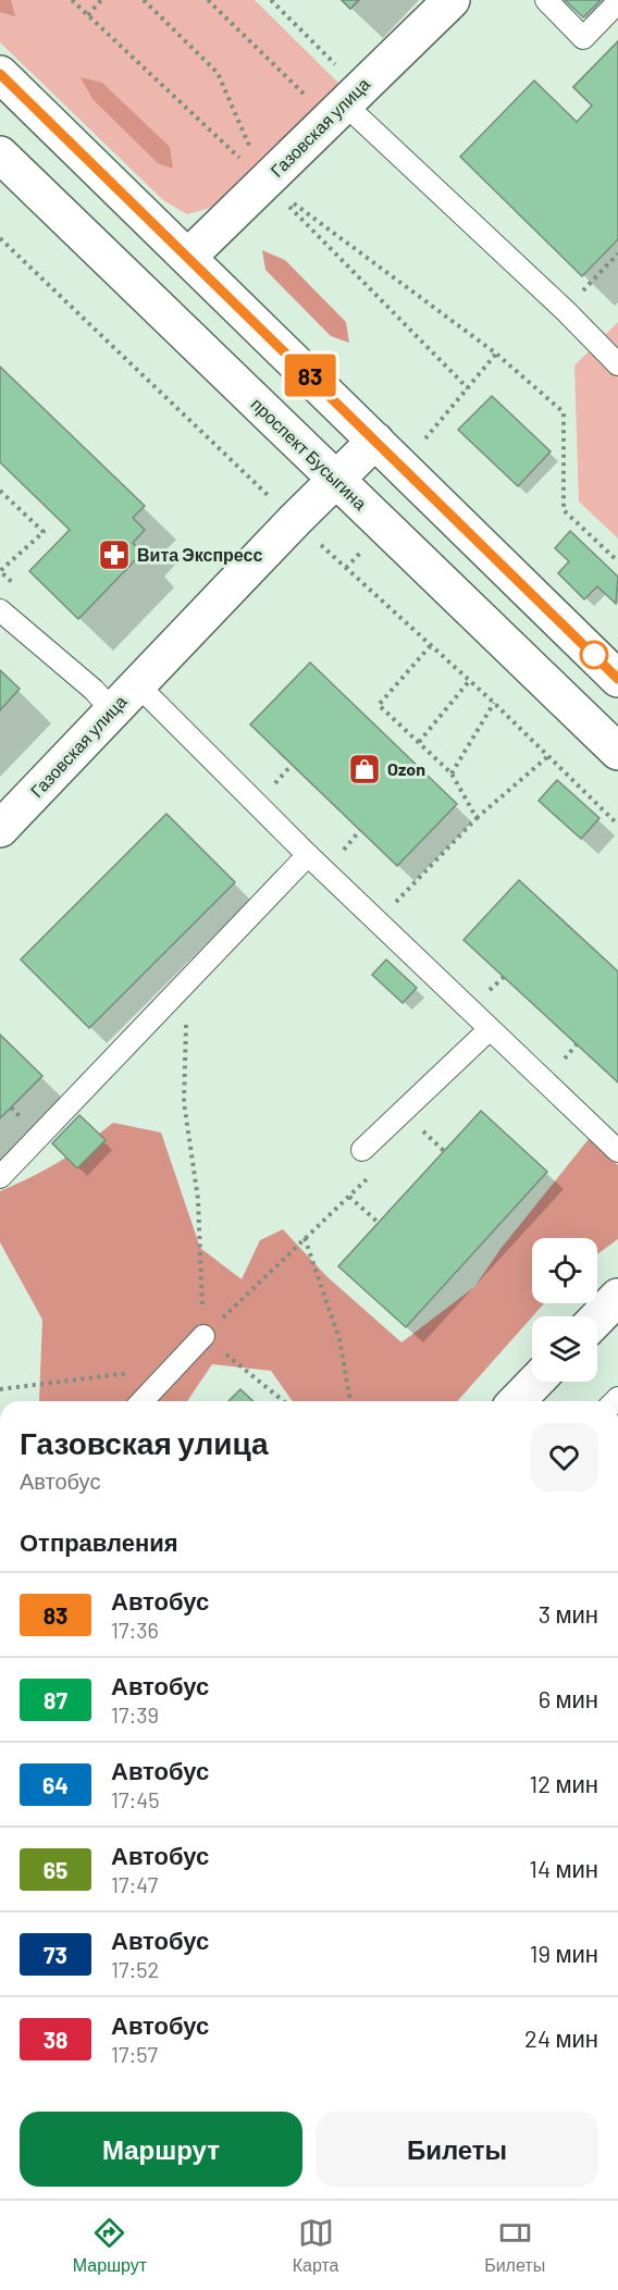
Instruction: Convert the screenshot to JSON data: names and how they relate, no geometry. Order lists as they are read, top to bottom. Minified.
{"streets":{"main road":["Газовская улица","проспект Бусыгина"]},"crossings":[["Газовская улица","проспект Бусыгина"]],"places":{"pharmacy":["Вита Экспресс"],"shop":["Ozon"]},"lines":["bus line 83"],"page":{"on_map":"83","heading":[["Газовская улица","Автобус"],"Отправления"],"list":[{"mark":"83","name":"Автобус","note":"17:36","value":"3 мин"},{"mark":"87","name":"Автобус","note":"17:39","value":"6 мин"},{"mark":"64","name":"Автобус","note":"17:45","value":"12 мин"},{"mark":"65","name":"Автобус","note":"17:47","value":"14 мин"},{"mark":"73","name":"Автобус","note":"17:52","value":"19 мин"},{"mark":"38","name":"Автобус","note":"17:57","value":"24 мин"}],"buttons":["Маршрут","Билеты"],"tabs":["Маршрут","Карта","Билеты"]}}
